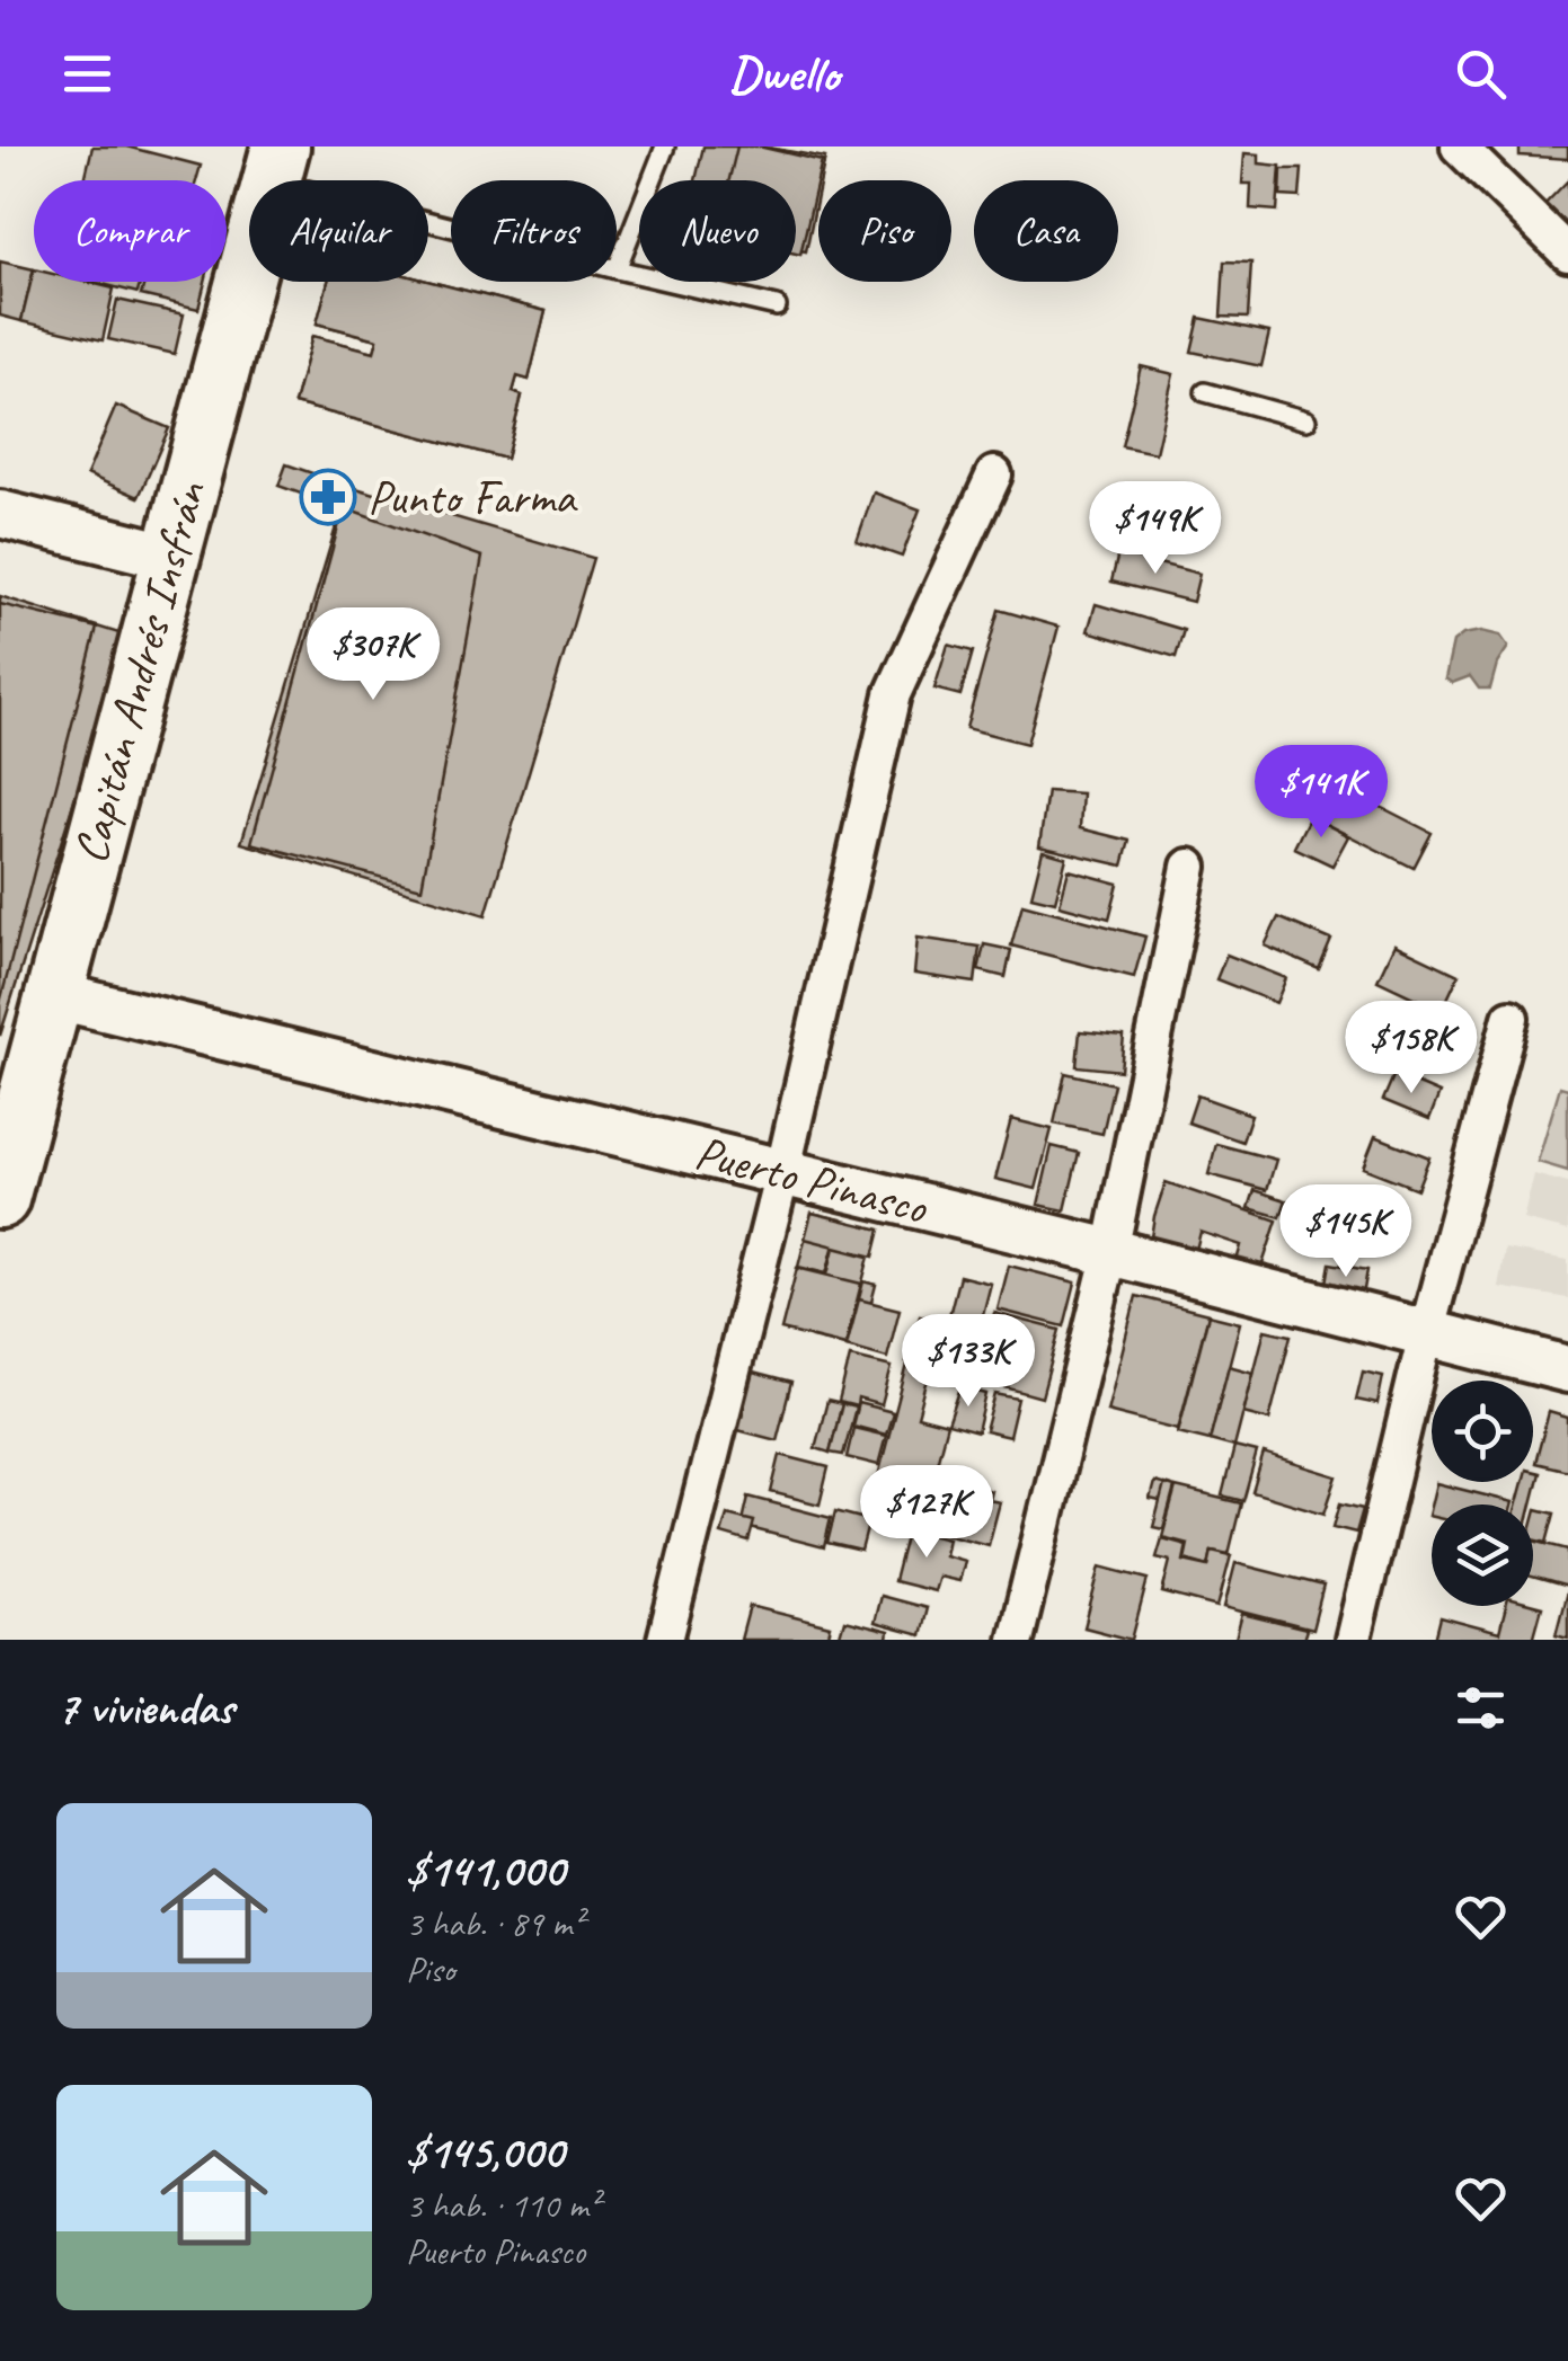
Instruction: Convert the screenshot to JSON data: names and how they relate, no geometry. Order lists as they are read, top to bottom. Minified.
{"streets":{"main road":["Capitán Andrés Insfrán"],"street":["Puerto Pinasco"]},"crossings":[["Capitán Andrés Insfrán","Puerto Pinasco"]],"places":{"pharmacy":["Punto Farma"]},"page":{"header":"Dwello","chip":["Comprar","Alquilar","Filtros","Nuevo","Piso","Casa"],"price":["$149K","$307K","$141K","$158K","$145K","$133K","$127K"],"heading":"7 viviendas","list":[{"name":"$141,000","note":"3 hab. · 89 m² · Piso"},{"name":"$145,000","note":"3 hab. · 110 m² · Puerto Pinasco"}]}}
